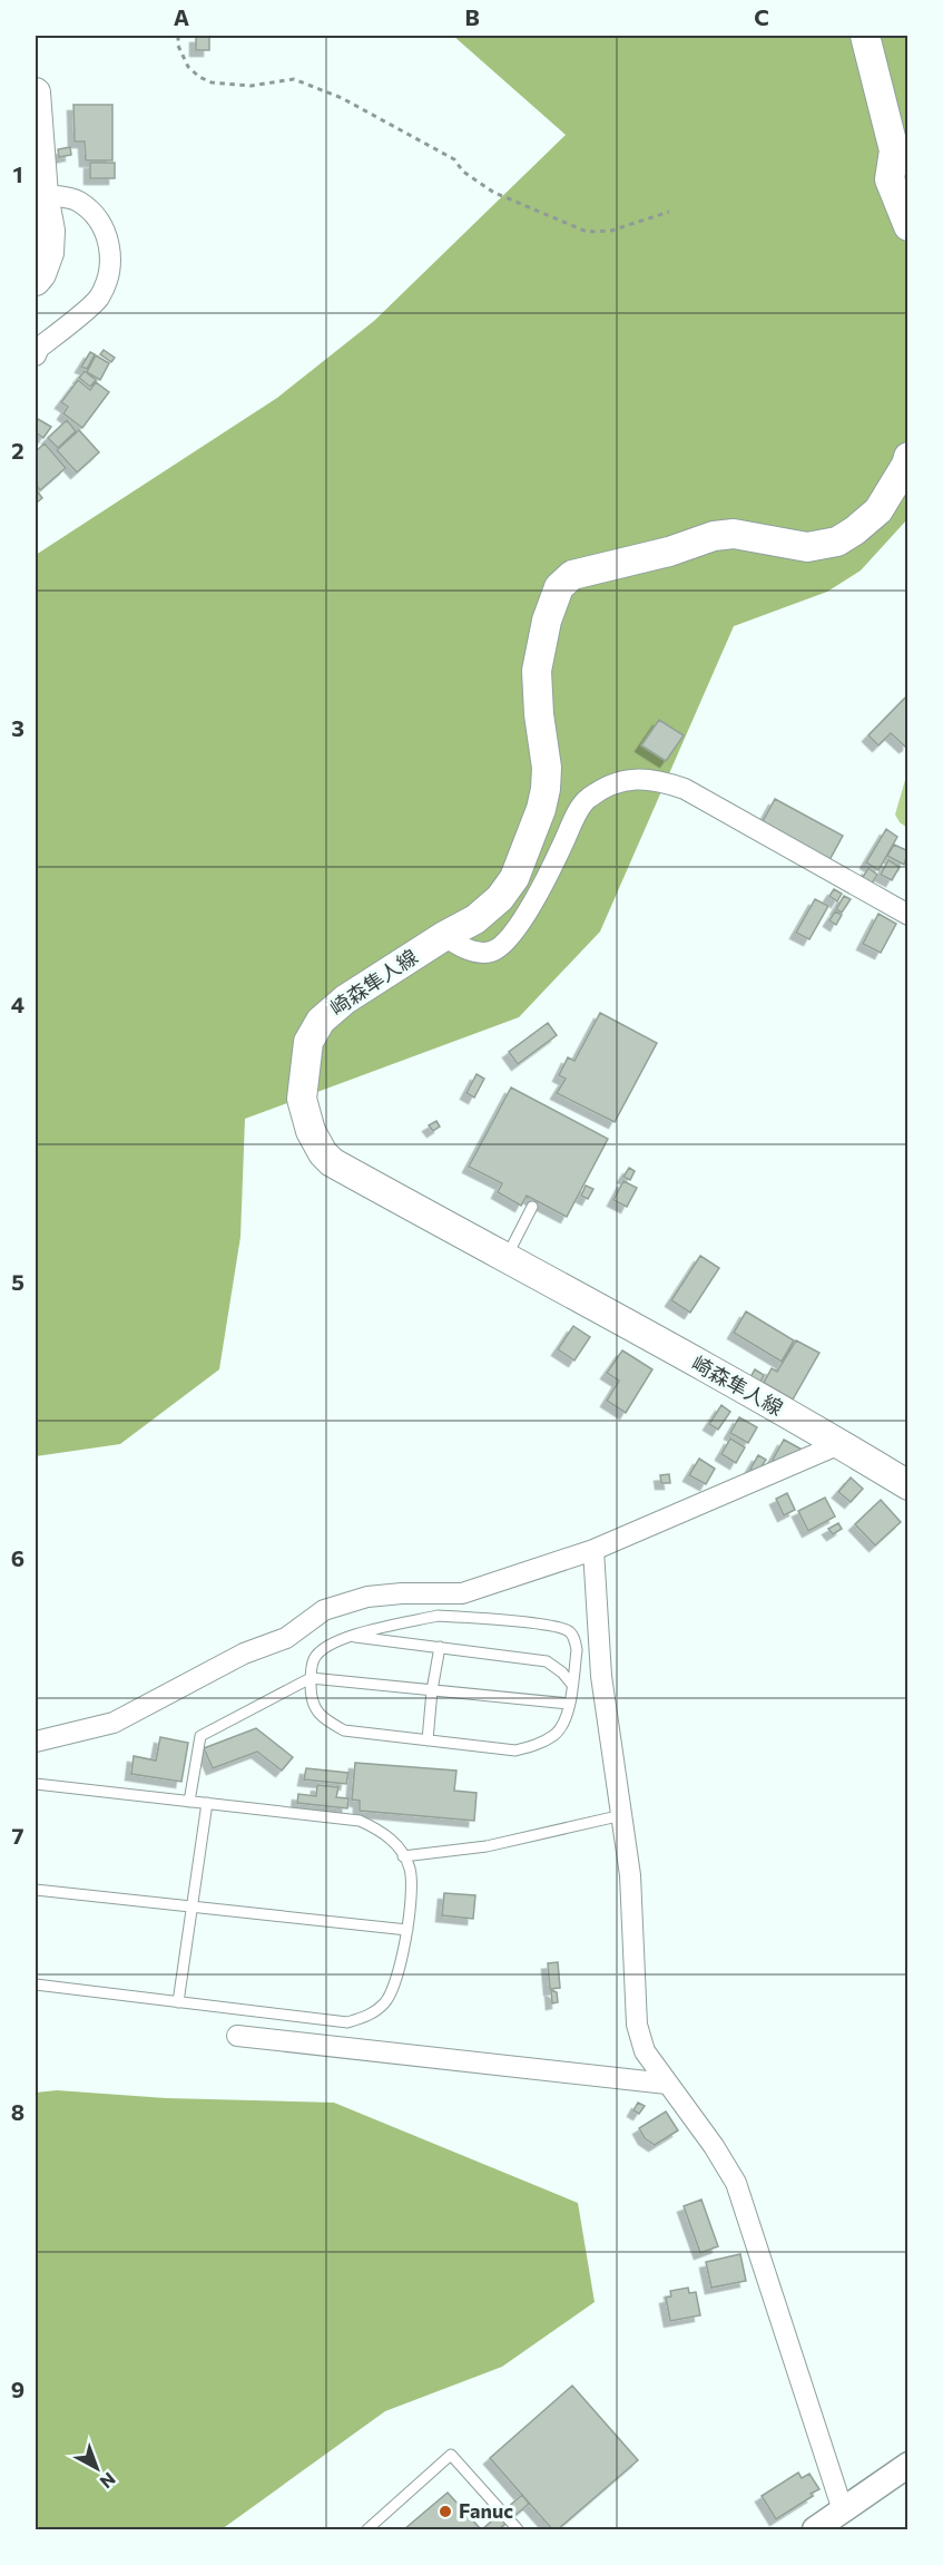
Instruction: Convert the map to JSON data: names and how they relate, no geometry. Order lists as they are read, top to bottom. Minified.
{"streets":{"main road":["崎森隼人線"]},"places":["Fanuc"],"north":"bottom right","grid":{"columns":["A","B","C"],"rows":["1","2","3","4","5","6","7","8","9"]}}
